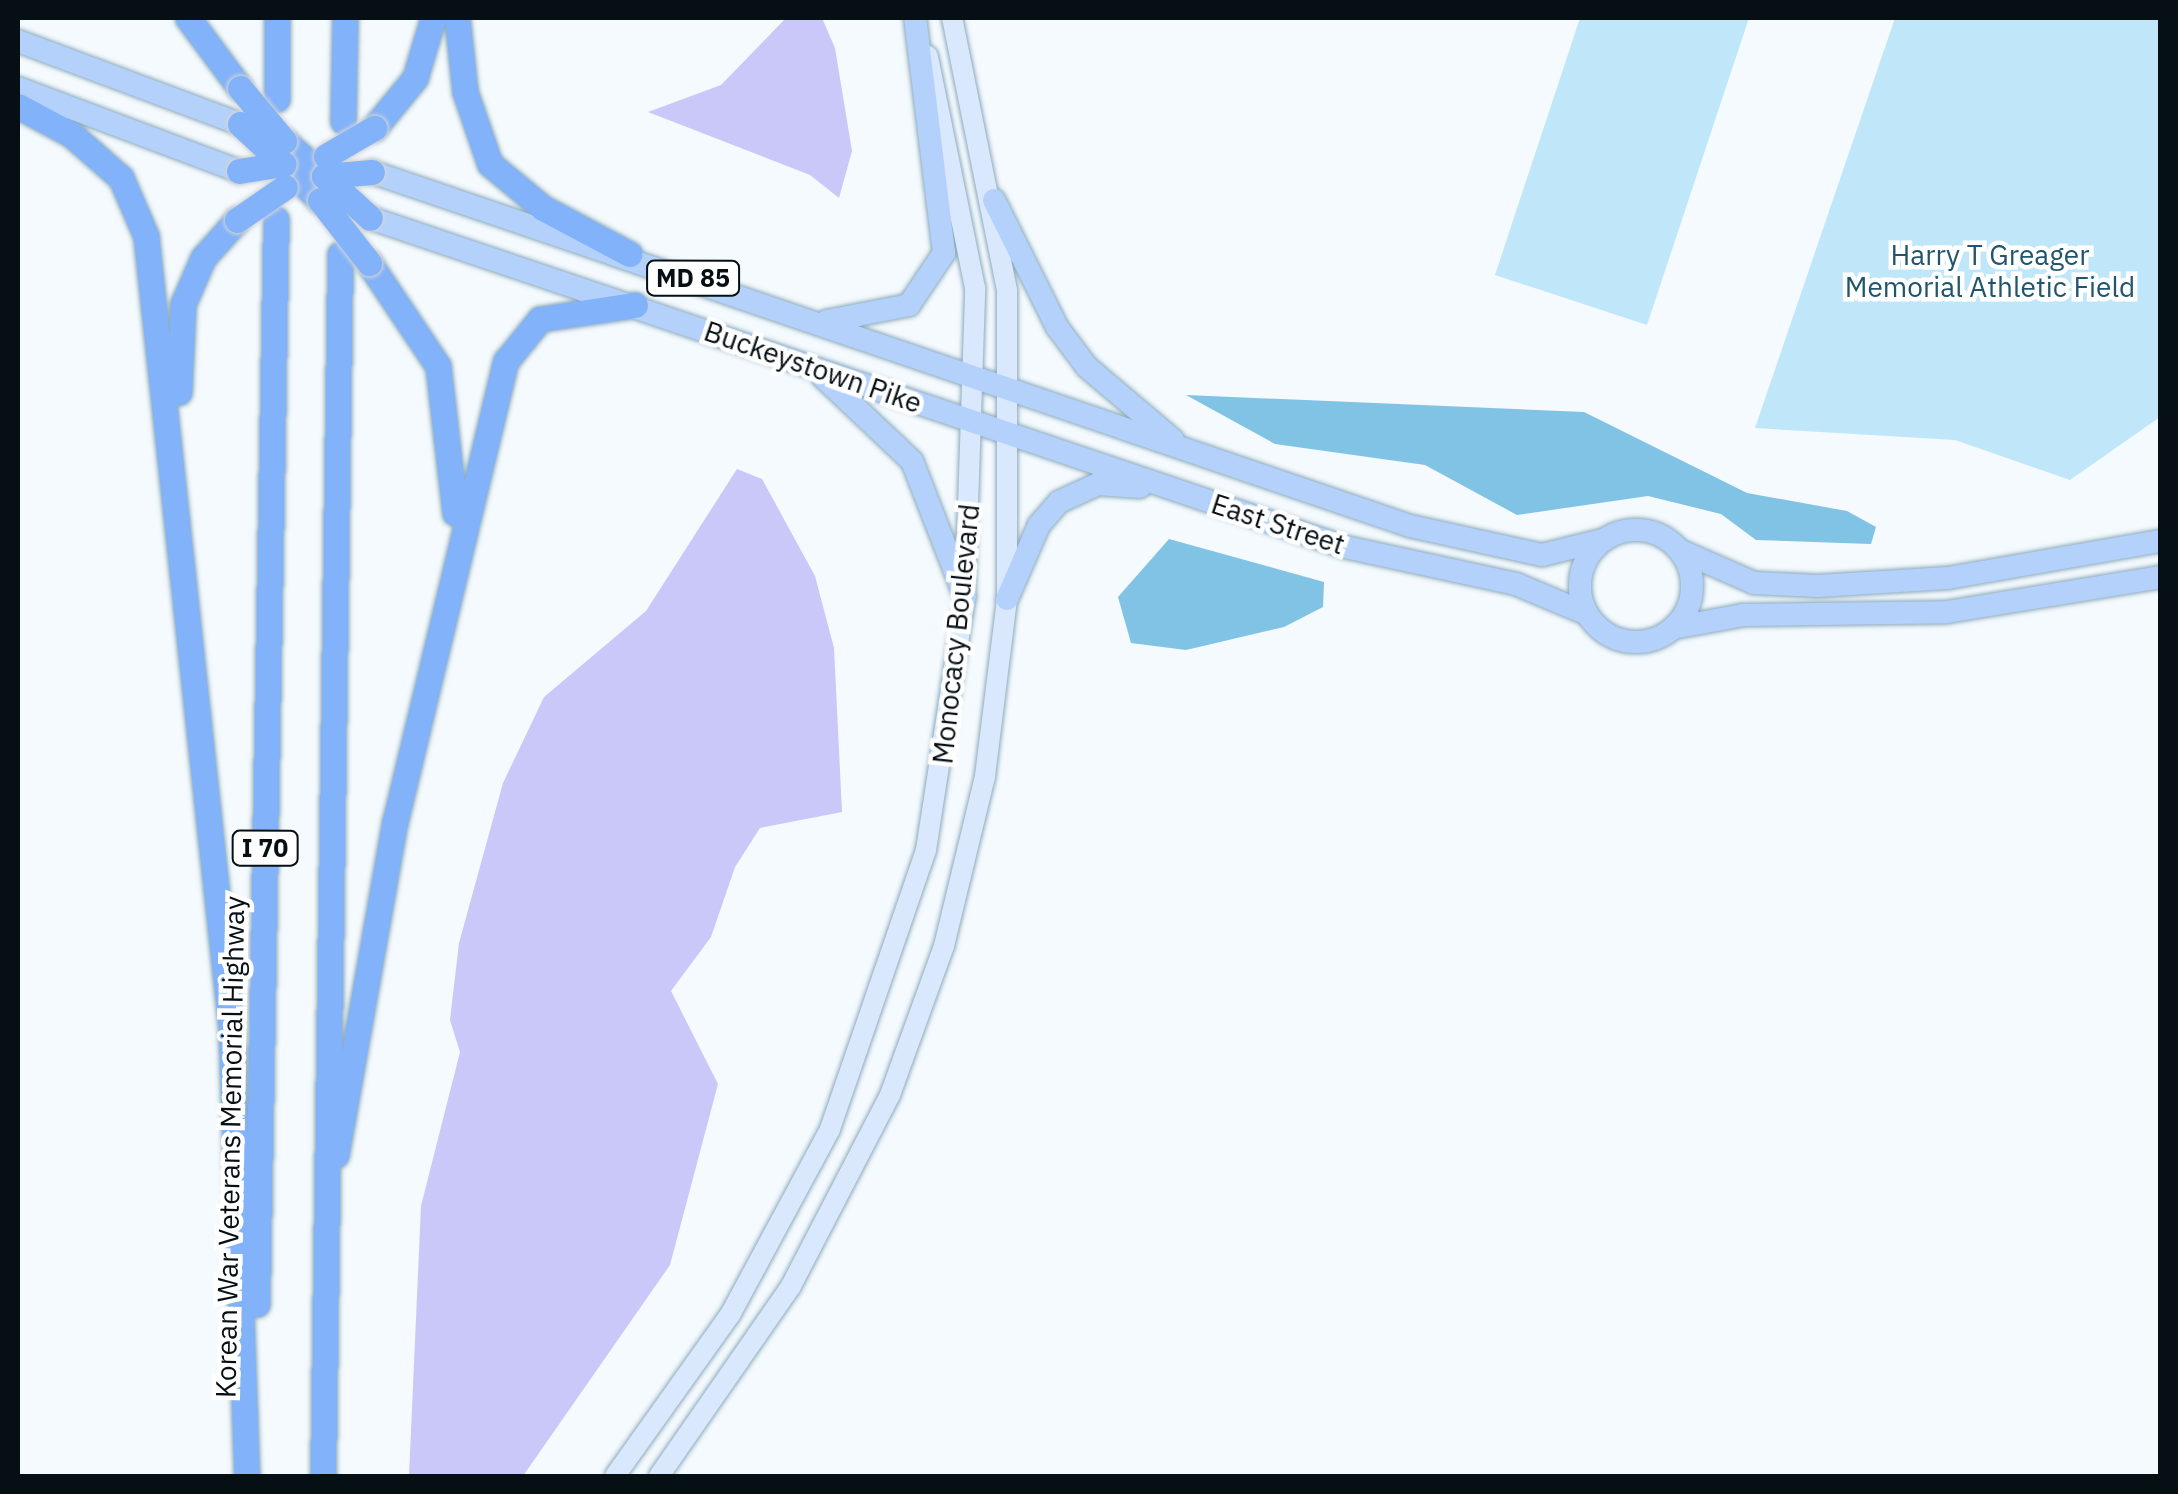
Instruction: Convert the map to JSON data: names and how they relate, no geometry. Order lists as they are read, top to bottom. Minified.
{"streets":{"highway":["I 70","Korean War Veterans Memorial Highway"],"main road":["MD 85","Buckeystown Pike","East Street","Monocacy Boulevard"]},"crossings":[["Buckeystown Pike","East Street"],["Buckeystown Pike","Monocacy Boulevard"],["East Street","Monocacy Boulevard"]],"parks":["Harry T Greager Memorial Athletic Field"]}
